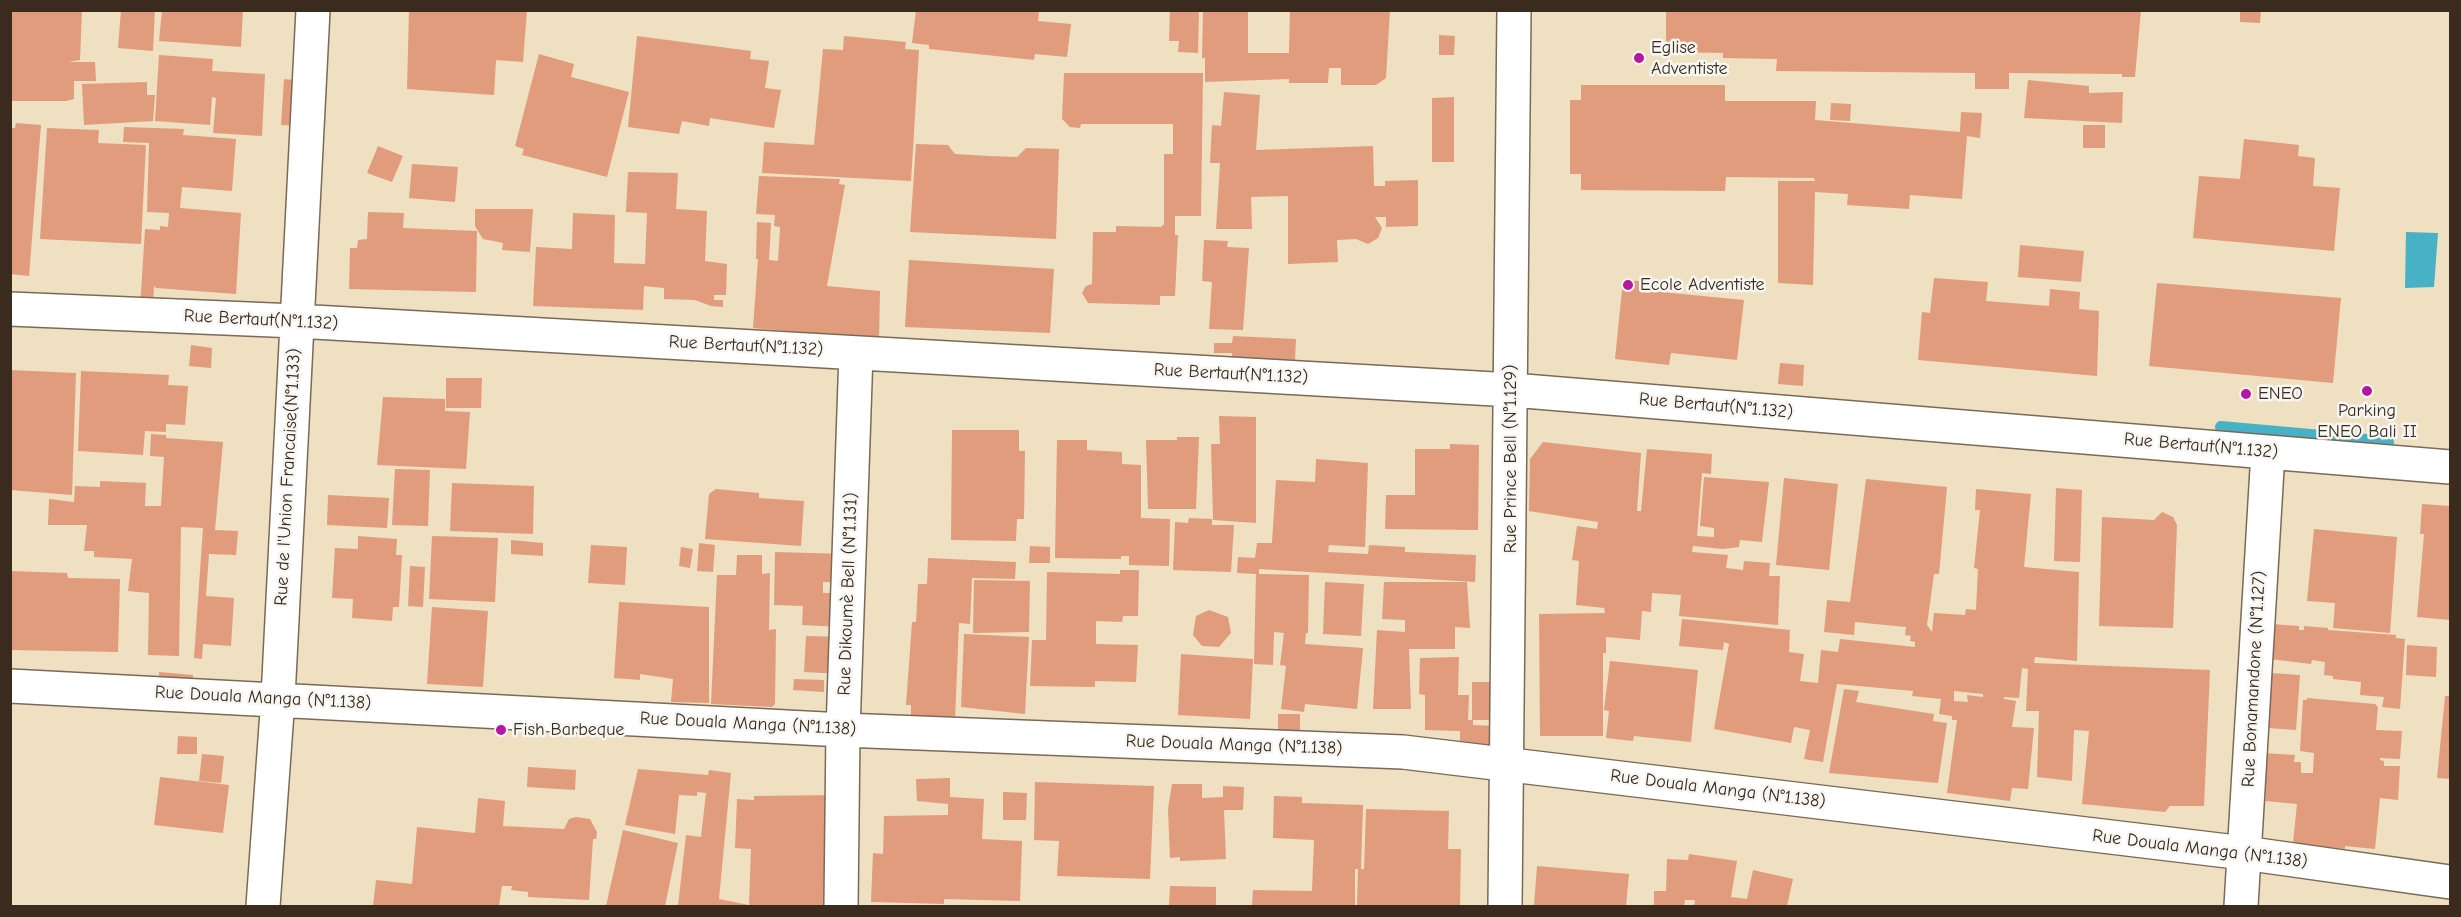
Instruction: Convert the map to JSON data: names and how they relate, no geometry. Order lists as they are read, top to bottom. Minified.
{"streets":{"street":["Rue Bertaut(N°1.132)","Rue Prince Bell (N°1.129)","Rue de l'Union Francaise(N°1.133)","Rue Dikoumè Bell (N°1.131)","Rue Bonamandone (N°1.127)","Rue Douala Manga (N°1.138)"]},"crossings":[["Rue Bertaut(N°1.132)","Rue Prince Bell (N°1.129)"],["Rue Bertaut(N°1.132)","Rue de l'Union Francaise(N°1.133)"],["Rue Bertaut(N°1.132)","Rue Dikoumè Bell (N°1.131)"],["Rue Bertaut(N°1.132)","Rue Bonamandone (N°1.127)"],["Rue Prince Bell (N°1.129)","Rue Douala Manga (N°1.138)"],["Rue de l'Union Francaise(N°1.133)","Rue Douala Manga (N°1.138)"],["Rue Dikoumè Bell (N°1.131)","Rue Douala Manga (N°1.138)"],["Rue Bonamandone (N°1.127)","Rue Douala Manga (N°1.138)"]],"places":["Eglise Adventiste","Ecole Adventiste","Parking ENEO Bali II","ENEO","Fish Barbeque"]}
